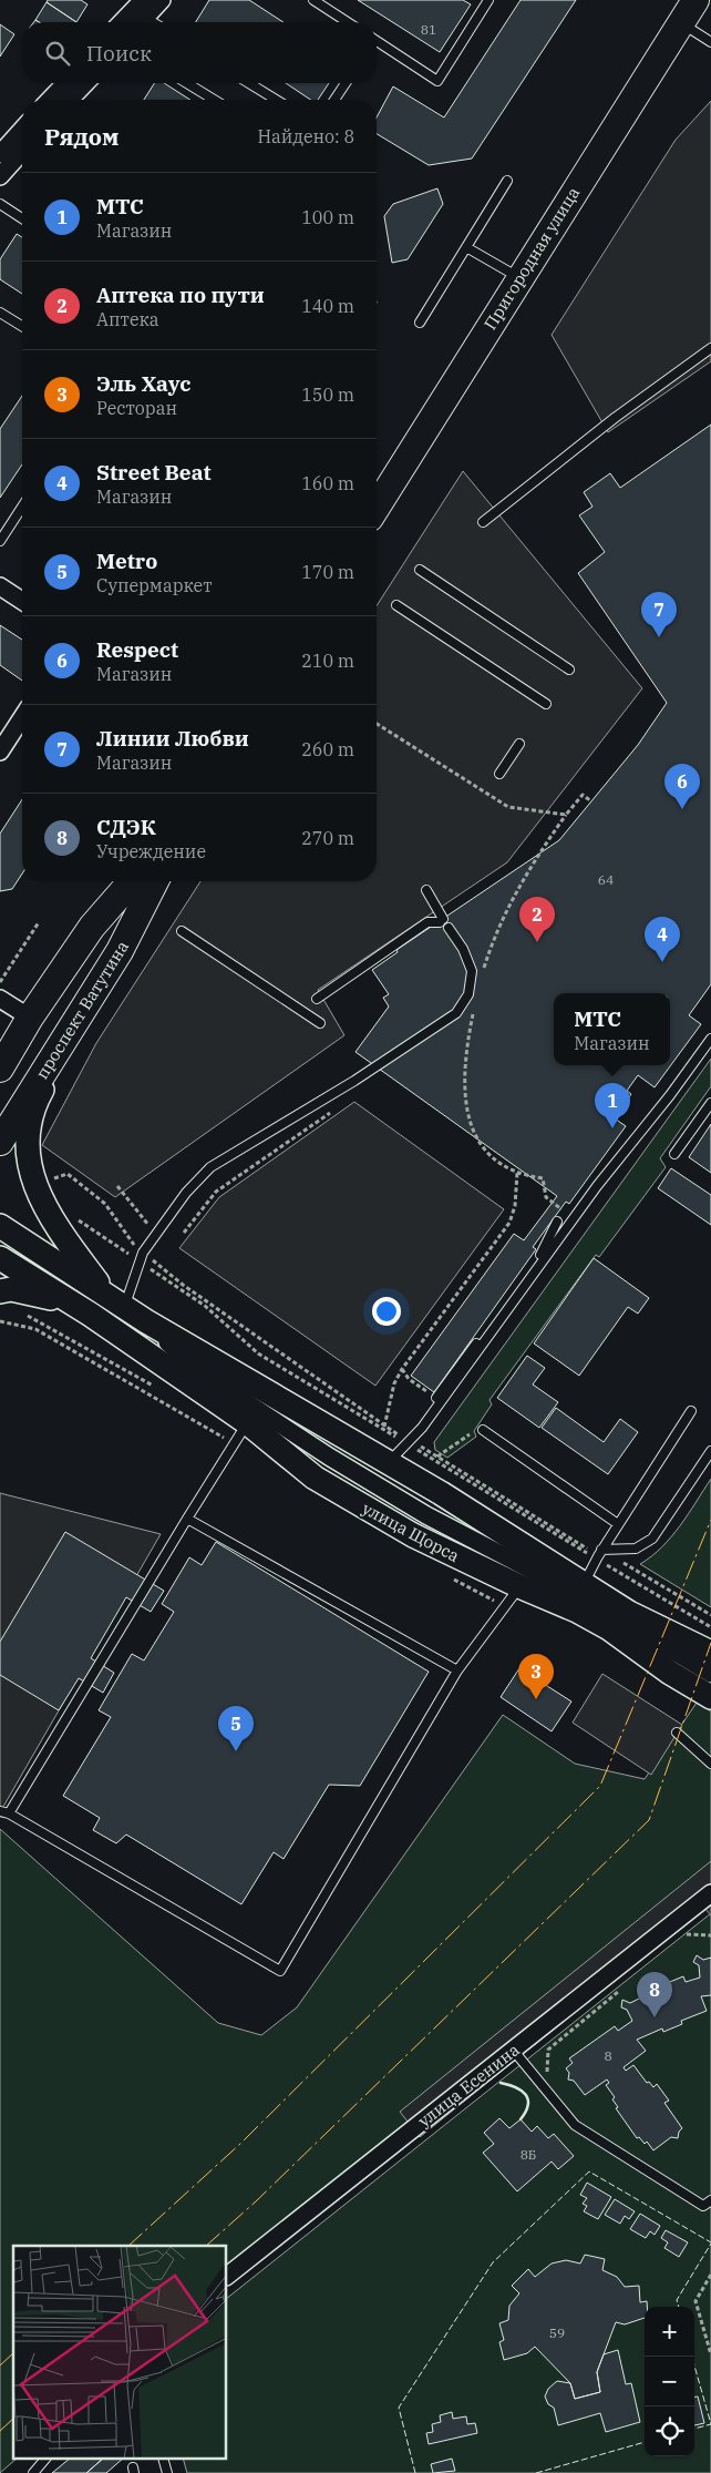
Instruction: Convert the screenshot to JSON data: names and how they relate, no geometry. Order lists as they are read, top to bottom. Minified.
{"streets":{"main road":["Пригородная улица","проспект Ватутина","улица Щорса"],"street":["улица Есенина"]},"house_numbers":["81","64","8","8Б","59"],"page":{"search":"Поиск","heading":["Рядом","Найдено: 8"],"list":[{"mark":"1","name":"МТС","note":"Магазин","value":"100 m"},{"mark":"2","name":"Аптека по пути","note":"Аптека","value":"140 m"},{"mark":"3","name":"Эль Хаус","note":"Ресторан","value":"150 m"},{"mark":"4","name":"Street Beat","note":"Магазин","value":"160 m"},{"mark":"5","name":"Metro","note":"Супермаркет","value":"170 m"},{"mark":"6","name":"Respect","note":"Магазин","value":"210 m"},{"mark":"7","name":"Линии Любви","note":"Магазин","value":"260 m"},{"mark":"8","name":"СДЭК","note":"Учреждение","value":"270 m"}],"pins":["7","6","2","4","1","3","5","8"],"popup":["МТС","Магазин"],"map_buttons":["+","−"]}}
